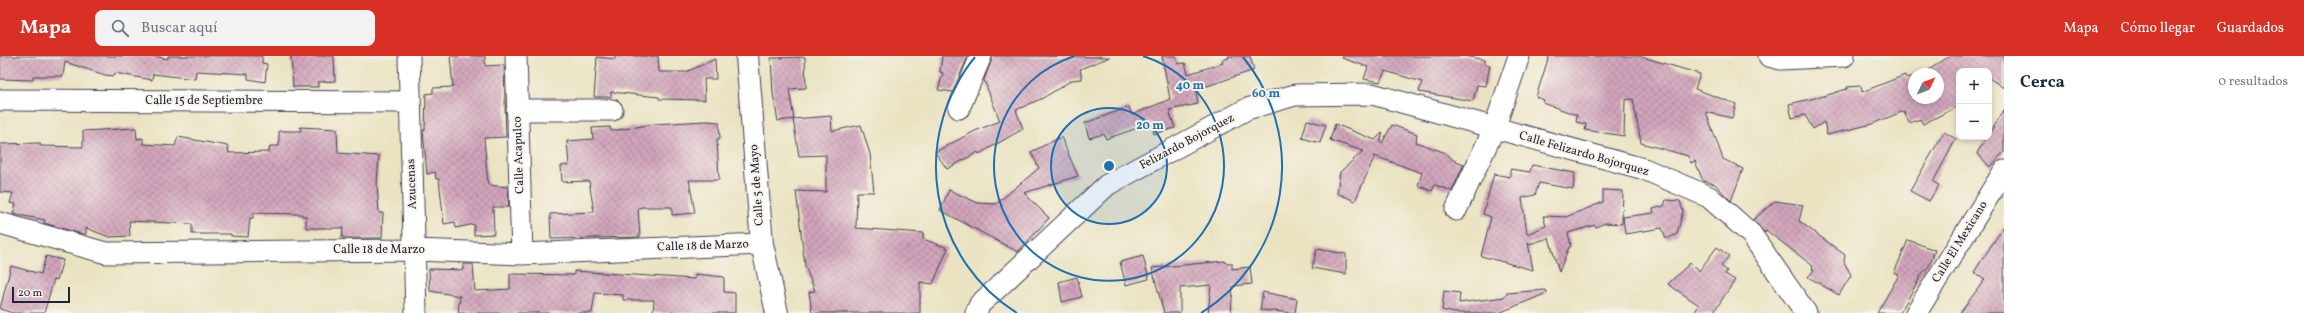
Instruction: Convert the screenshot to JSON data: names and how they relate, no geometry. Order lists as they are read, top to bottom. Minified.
{"streets":{"street":["Calle 15 de Septiembre","Felizardo Bojorquez","Calle Felizardo Bojorquez","Calle Acapulco","Azucenas","Calle 5 de Mayo","Calle El Mexicano","Calle 18 de Marzo"]},"crossings":[["Calle 15 de Septiembre","Azucenas"],["Felizardo Bojorquez","Calle Felizardo Bojorquez"],["Calle Acapulco","Calle 18 de Marzo"],["Azucenas","Calle 18 de Marzo"],["Calle 5 de Mayo","Calle 18 de Marzo"]],"scale_bar":"20 m","north":"top right","page":{"header":"Mapa","search":"Buscar aquí","nav":["Mapa","Cómo llegar","Guardados"],"heading":["Cerca","0 resultados"],"map_buttons":["+","−"],"scale":"20 m"},"rings":["40 m","60 m","20 m"]}
